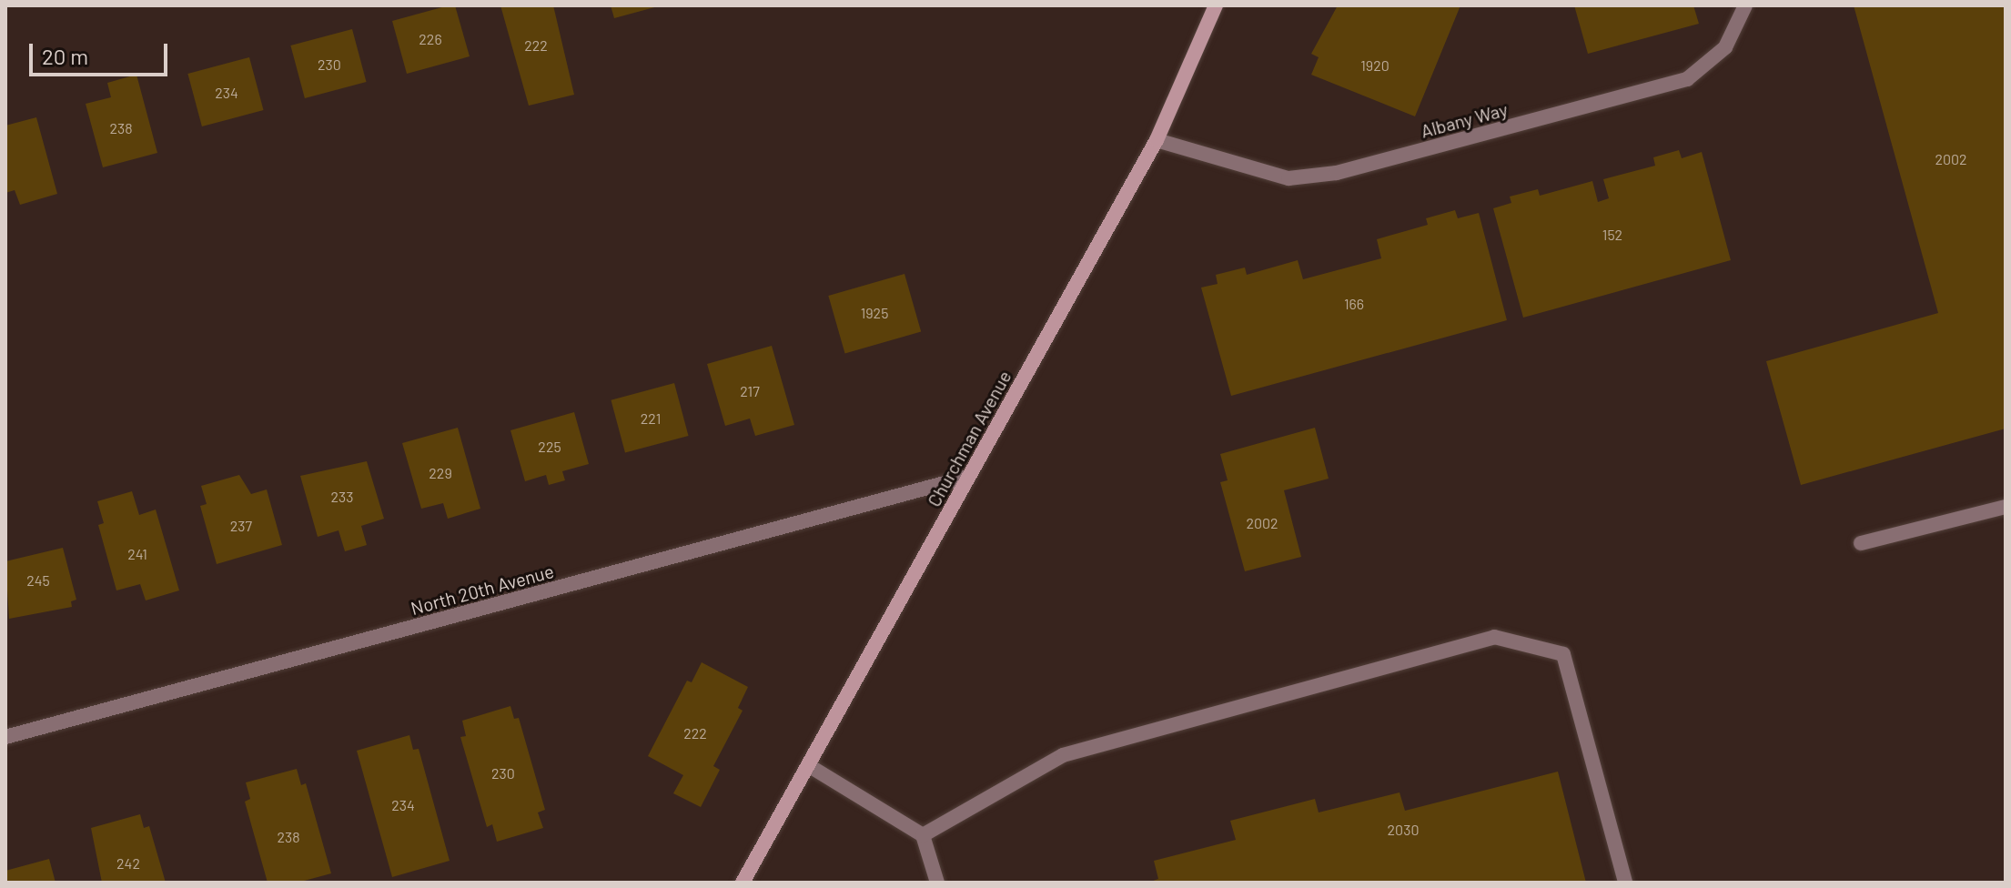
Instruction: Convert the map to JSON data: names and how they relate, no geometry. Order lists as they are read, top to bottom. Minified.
{"streets":{"main road":["Churchman Avenue"],"street":["Albany Way","North 20th Avenue"]},"crossings":[["Albany Way","Churchman Avenue"],["Churchman Avenue","North 20th Avenue"]],"house_numbers":["226","222","230","1920","234","238","2002","152","166","1925","217","221","225","229","233","2002","237","241","245","222","230","234","2030","238","242"],"scale_bar":"20 m"}
